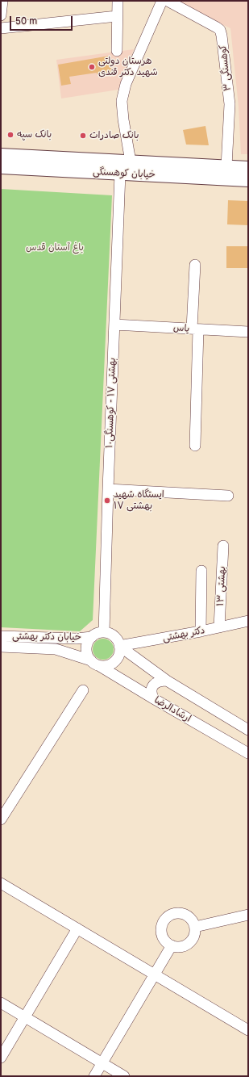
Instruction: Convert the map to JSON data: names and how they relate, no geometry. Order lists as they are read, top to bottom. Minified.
{"streets":{"main road":["خیابان کوهسنگی"],"street":["کوهسنگی ۳","یاس","بهشتی ۱۷ - کوهسنگی۱۰","بهشتی ۱۳","دکتر بهشتی","خیابان دکتر بهشتی","ارشادالرضا"]},"crossings":[["کوهسنگی ۳","خیابان کوهسنگی"],["خیابان کوهسنگی","بهشتی ۱۷ - کوهسنگی۱۰"],["یاس","بهشتی ۱۷ - کوهسنگی۱۰"],["بهشتی ۱۷ - کوهسنگی۱۰","دکتر بهشتی"],["بهشتی ۱۷ - کوهسنگی۱۰","خیابان دکتر بهشتی"],["بهشتی ۱۷ - کوهسنگی۱۰","ارشادالرضا"],["بهشتی ۱۳","دکتر بهشتی"],["دکتر بهشتی","خیابان دکتر بهشتی"],["دکتر بهشتی","ارشادالرضا"],["خیابان دکتر بهشتی","ارشادالرضا"]],"parks":["باغ آستان قدس"],"places":["هرستان دولتی شهید دکتر قندی","بانک سپه","بانک صادرات","ایستگاه شهید بهشتی ۱۷"],"scale_bar":"50 m"}
